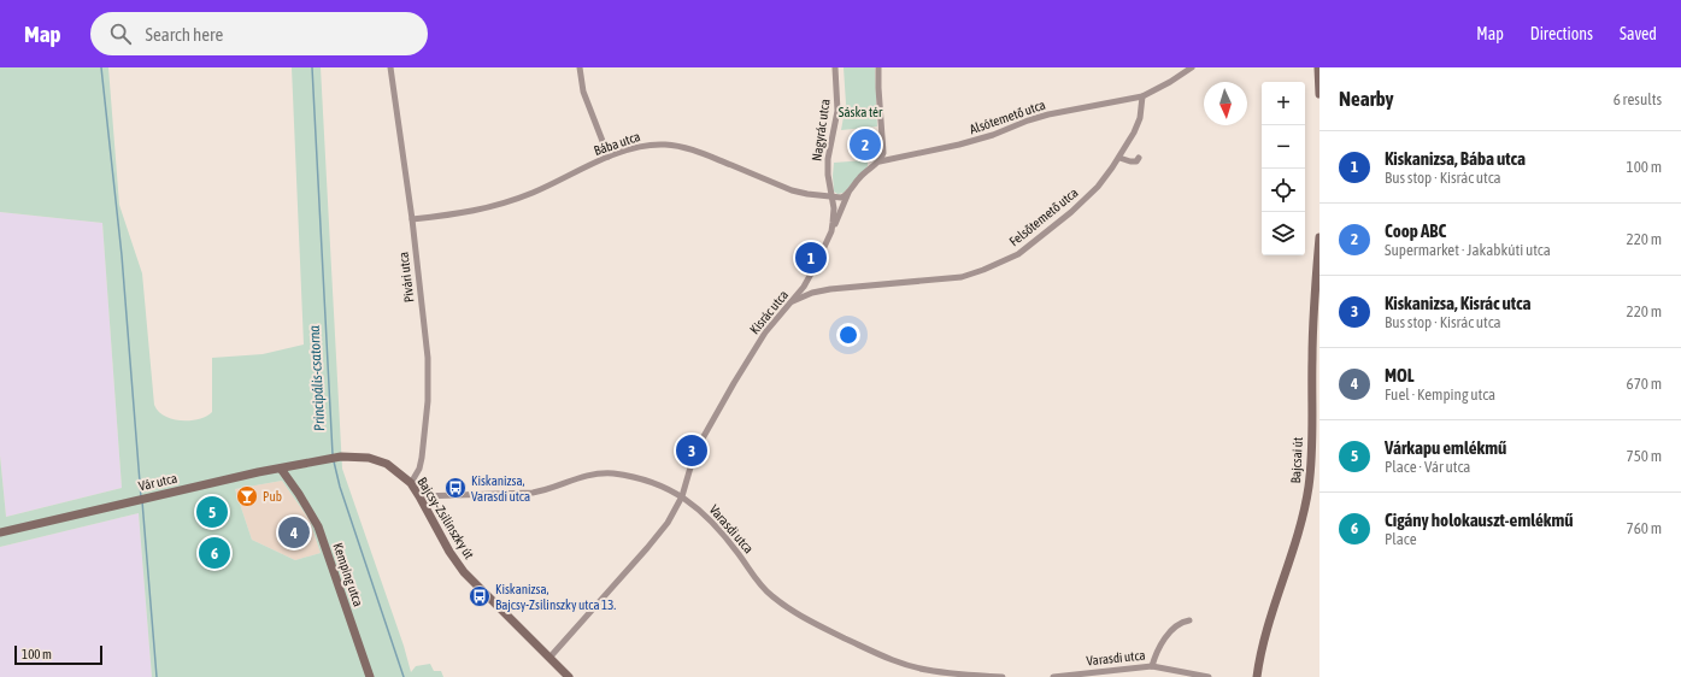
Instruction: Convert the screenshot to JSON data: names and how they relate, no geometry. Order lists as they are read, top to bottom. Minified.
{"streets":{"main road":["Bajcsai út","Vár utca","Bajcsy-Zsilinszky út","Kemping utca"],"street":["Alsótemető utca","Nagyrác utca","Bába utca","Felsőtemető utca","Pivári utca","Kisrác utca","Varasdi utca"]},"crossings":[["Alsótemető utca","Felsőtemető utca"],["Nagyrác utca","Bába utca"],["Nagyrác utca","Kisrác utca"],["Bába utca","Pivári utca"],["Bába utca","Kisrác utca"],["Felsőtemető utca","Kisrác utca"],["Pivári utca","Bajcsy-Zsilinszky út"],["Kisrác utca","Bajcsy-Zsilinszky út"],["Kisrác utca","Varasdi utca"],["Vár utca","Bajcsy-Zsilinszky út"],["Vár utca","Kemping utca"],["Bajcsy-Zsilinszky út","Varasdi utca"]],"water":["Principális-csatorna"],"parks":["Sáska tér"],"places":{"bus stop":["Kiskanizsa, Varasdi utca","Kiskanizsa, Bajcsy-Zsilinszky utca 13."],"bar":["Pub"]},"scale_bar":"100 m","north":"bottom","page":{"header":"Map","search":"Search here","nav":["Map","Directions","Saved"],"heading":["Nearby","6 results"],"map_buttons":["+","−"],"pins":["2","1","3","5","4","6"],"list":[{"mark":"1","name":"Kiskanizsa, Bába utca","note":"Bus stop · Kisrác utca","value":"100 m"},{"mark":"2","name":"Coop ABC","note":"Supermarket · Jakabkúti utca","value":"220 m"},{"mark":"3","name":"Kiskanizsa, Kisrác utca","note":"Bus stop · Kisrác utca","value":"220 m"},{"mark":"4","name":"MOL","note":"Fuel · Kemping utca","value":"670 m"},{"mark":"5","name":"Várkapu emlékmű","note":"Place · Vár utca","value":"750 m"},{"mark":"6","name":"Cigány holokauszt-emlékmű","note":"Place","value":"760 m"}],"scale":"100 m"}}
